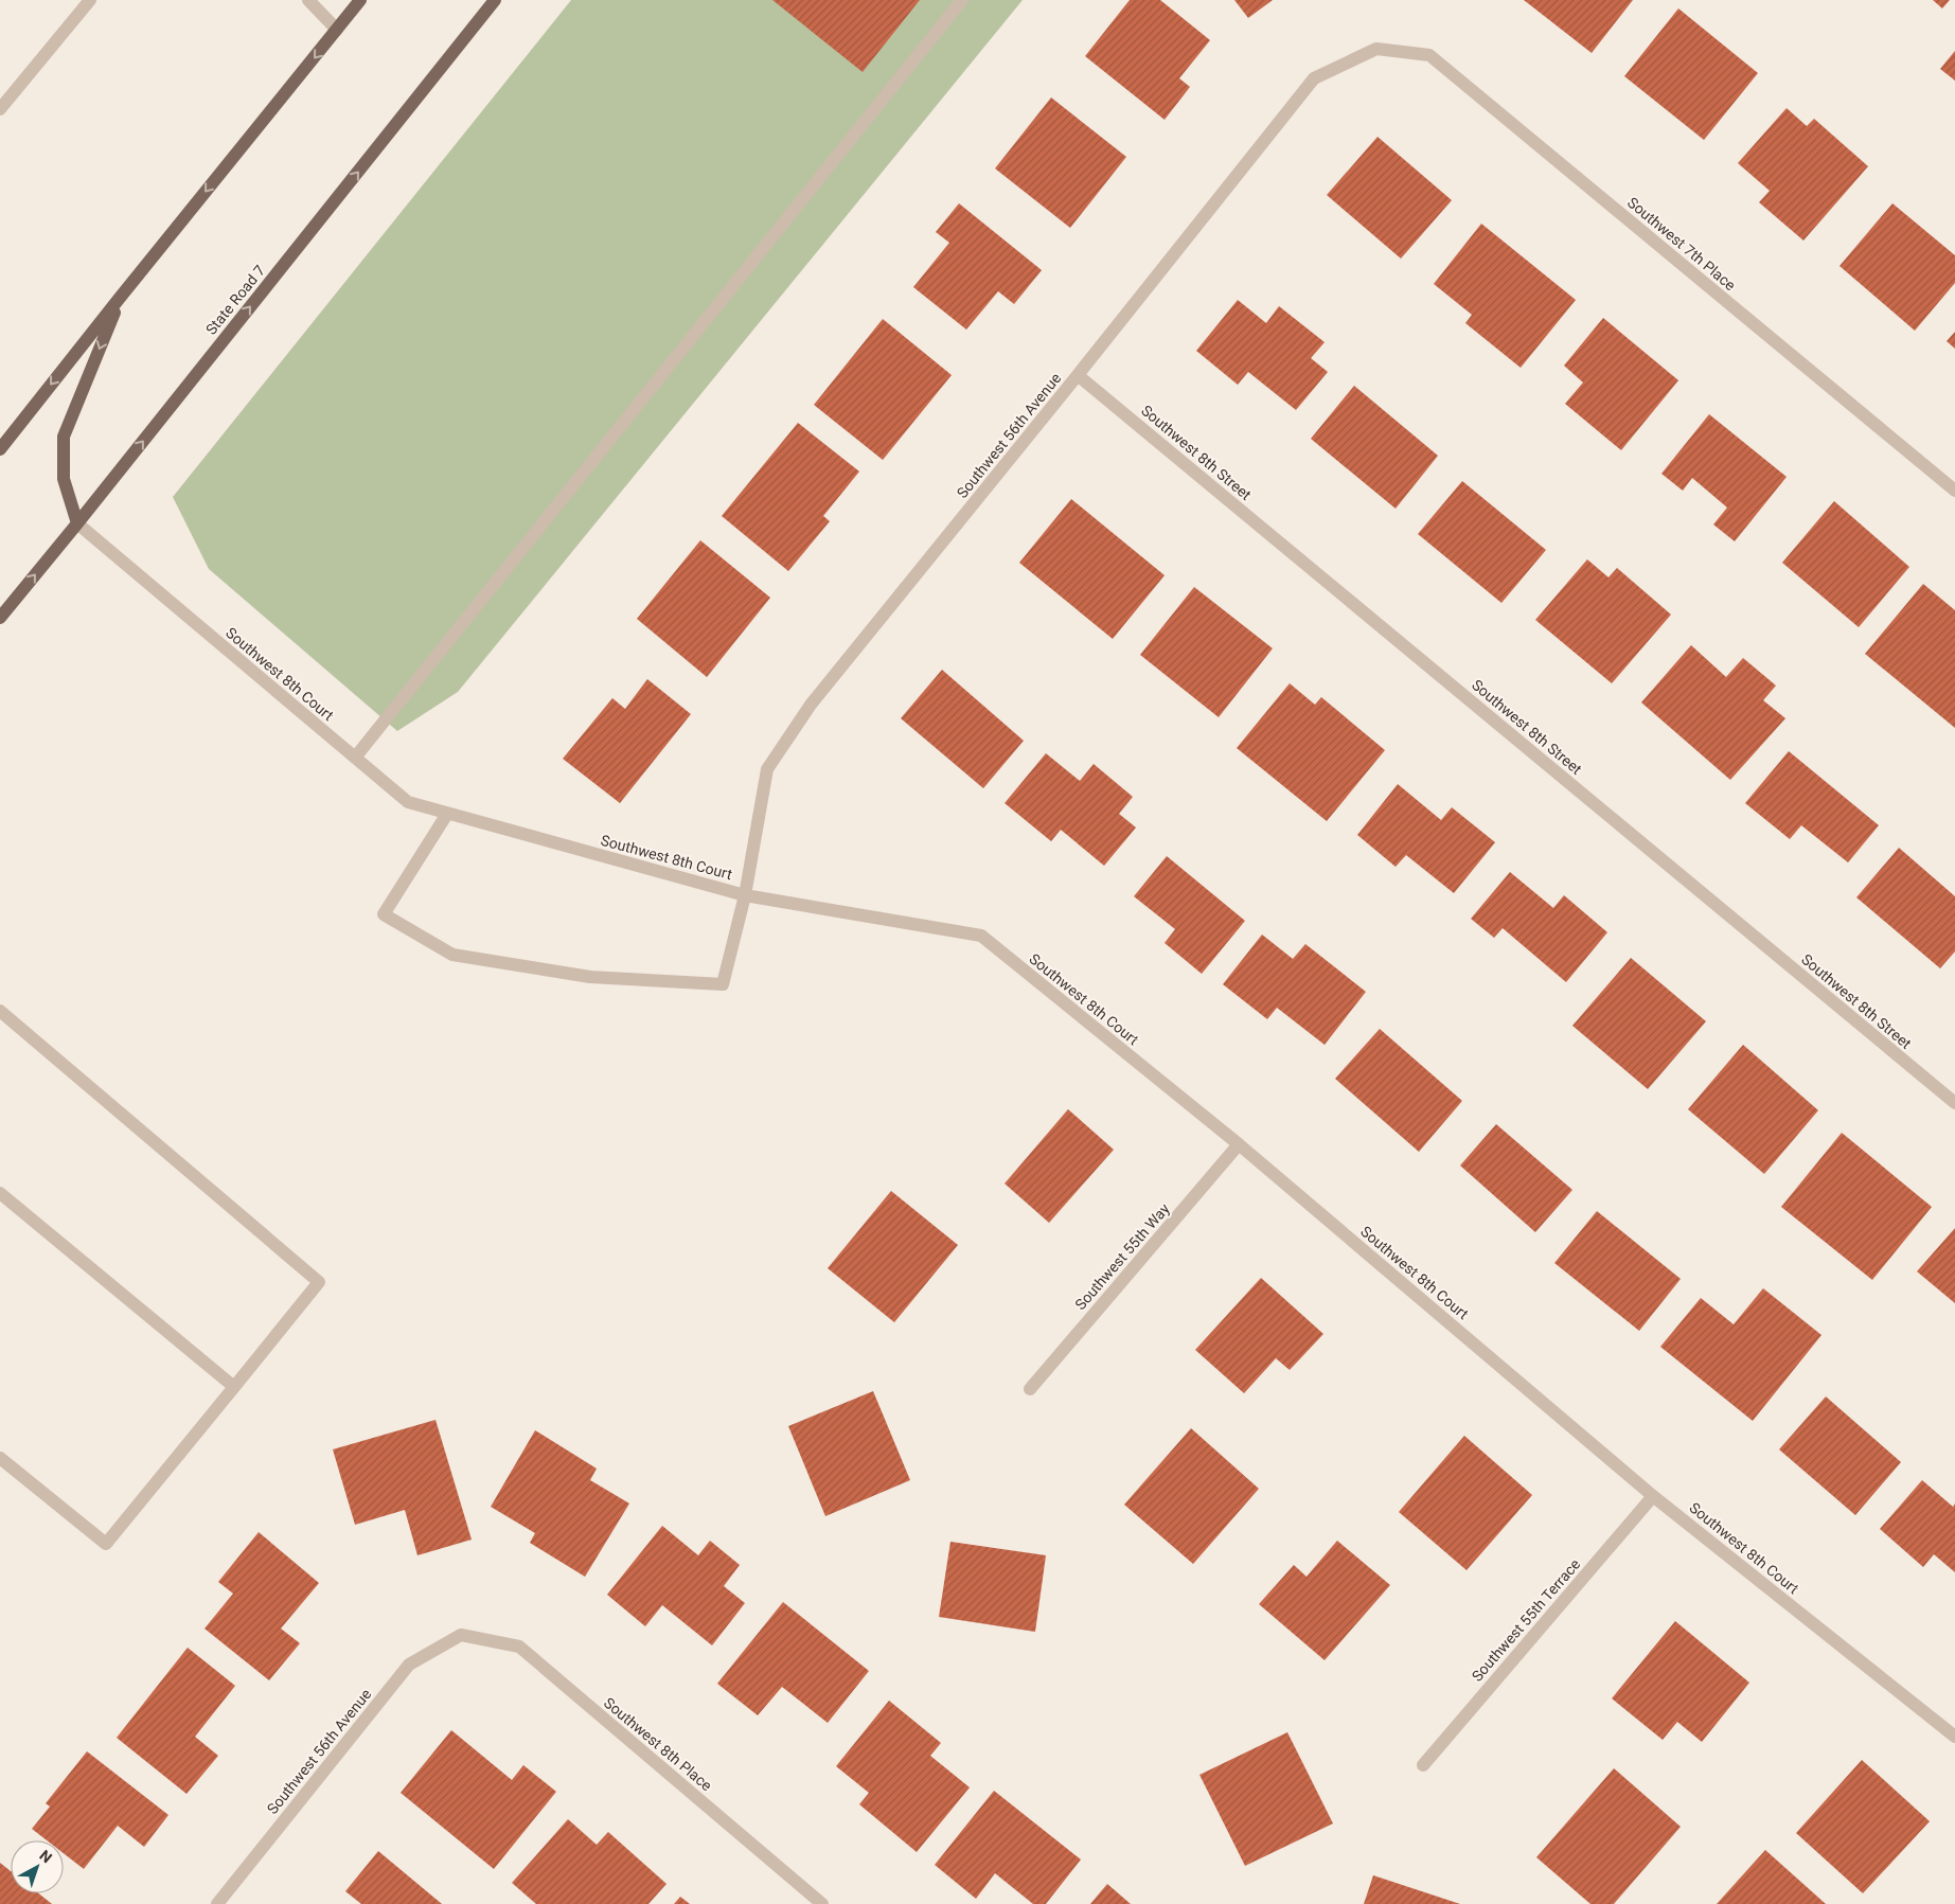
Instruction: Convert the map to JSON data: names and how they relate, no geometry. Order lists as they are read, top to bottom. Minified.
{"streets":{"main road":["State Road 7"],"street":["Southwest 7th Place","Southwest 56th Avenue","Southwest 8th Street","Southwest 8th Court","Southwest 55th Way","Southwest 55th Terrace","Southwest 8th Place"]},"crossings":[["Southwest 7th Place","Southwest 56th Avenue"],["State Road 7","Southwest 8th Court"],["Southwest 56th Avenue","Southwest 8th Street"],["Southwest 56th Avenue","Southwest 8th Court"],["Southwest 56th Avenue","Southwest 8th Place"],["Southwest 8th Court","Southwest 55th Way"],["Southwest 8th Court","Southwest 55th Terrace"]],"north":"top right"}
